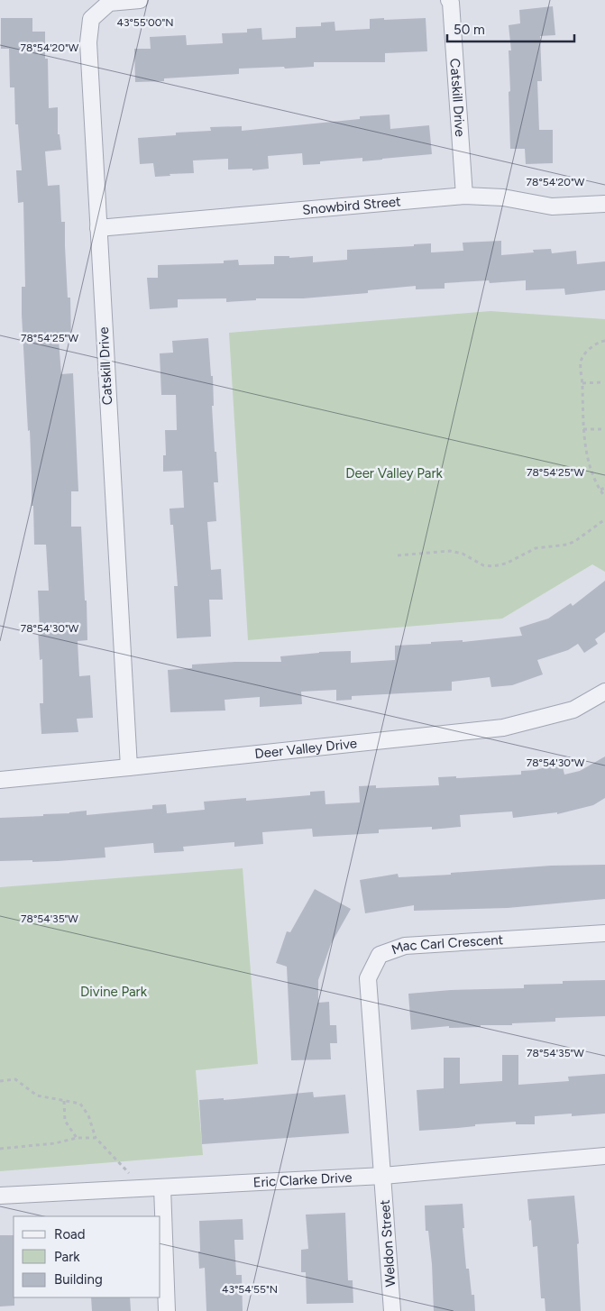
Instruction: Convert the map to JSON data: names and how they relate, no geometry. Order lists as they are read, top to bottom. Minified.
{"streets":{"street":["Catskill Drive","Snowbird Street","Deer Valley Drive","Mac Carl Crescent","Eric Clarke Drive","Weldon Street"]},"crossings":[["Catskill Drive","Snowbird Street"],["Catskill Drive","Deer Valley Drive"],["Mac Carl Crescent","Eric Clarke Drive"],["Mac Carl Crescent","Weldon Street"],["Eric Clarke Drive","Weldon Street"]],"parks":["Deer Valley Park","Divine Park"],"legend":["Road","Park","Building"],"scale_bar":"50 m","coordinates":["43°55'00\"N","78°54'20\"W","78°54'25\"W","78°54'30\"W","78°54'35\"W","43°54'55\"N"]}
